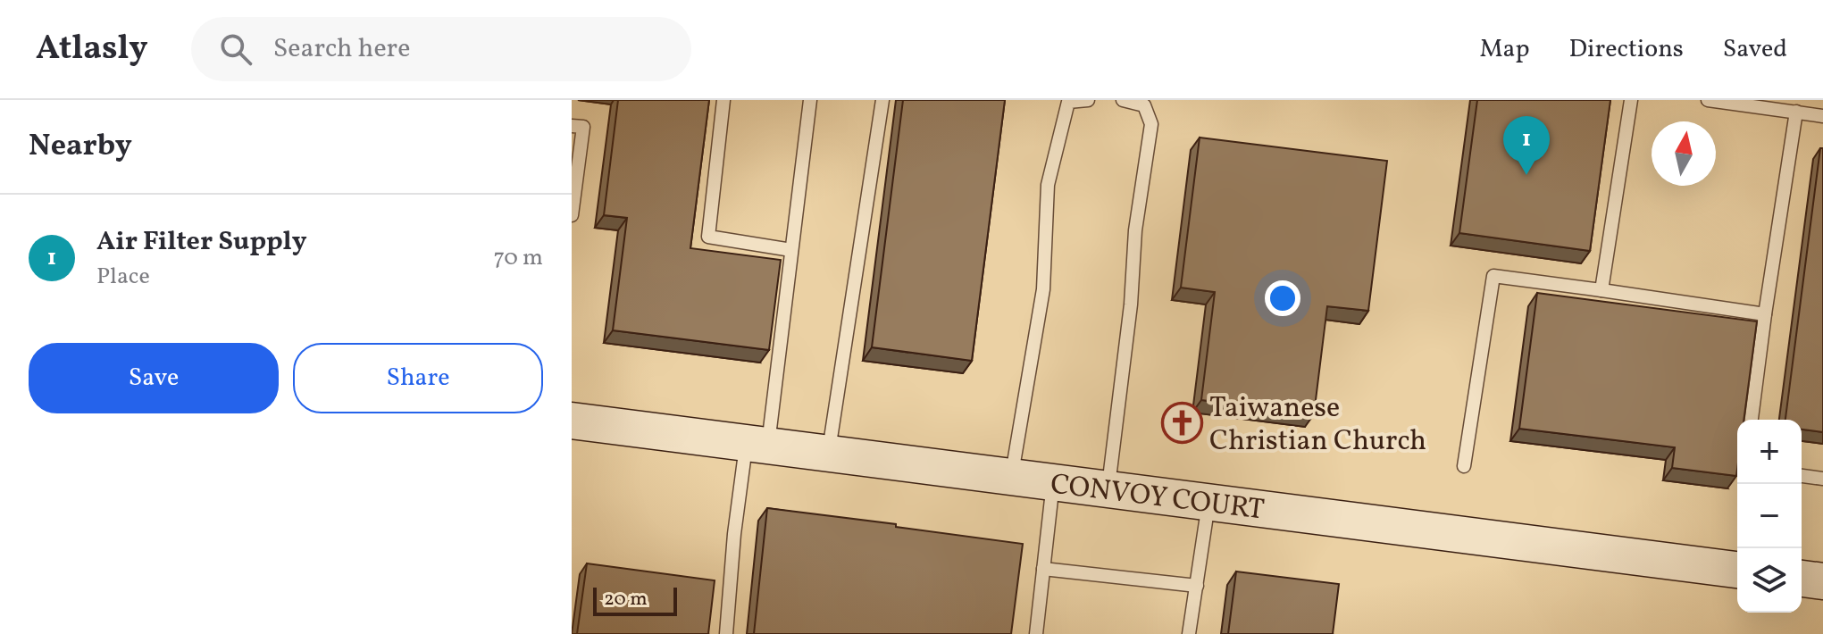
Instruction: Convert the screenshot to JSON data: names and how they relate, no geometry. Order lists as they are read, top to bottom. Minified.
{"streets":{"street":["CONVOY COURT"]},"places":{"church":["Taiwanese Christian Church"]},"scale_bar":"20 m","north":"top","page":{"header":"Atlasly","search":"Search here","nav":["Map","Directions","Saved"],"heading":"Nearby","pins":"1","list":[{"mark":"1","name":"Air Filter Supply","note":"Place","value":"70 m"}],"buttons":["Save","Share"],"map_buttons":["+","−"],"scale":"20 m"}}
